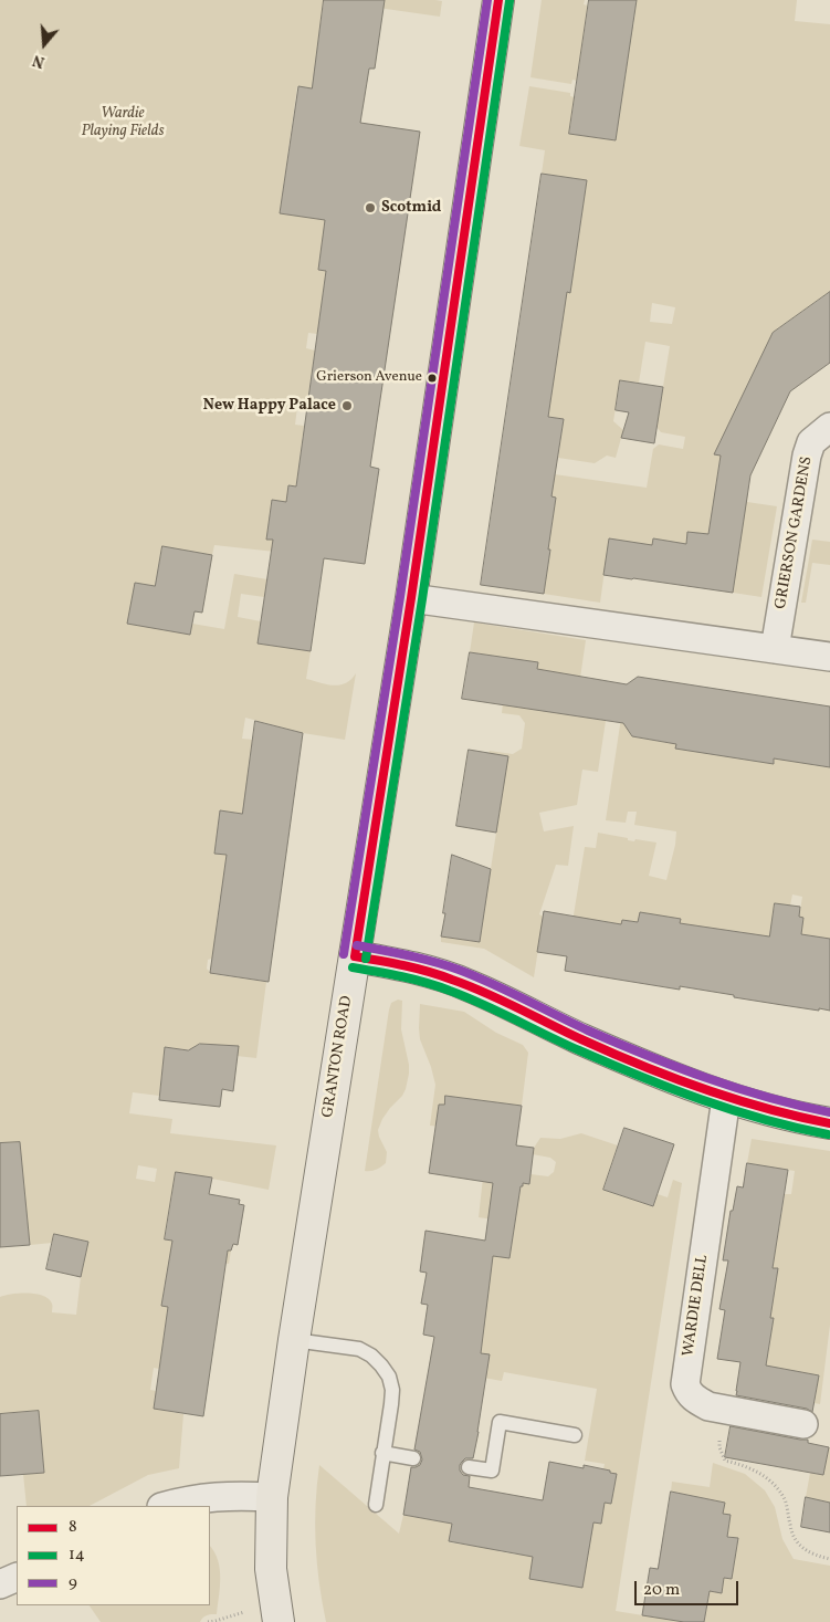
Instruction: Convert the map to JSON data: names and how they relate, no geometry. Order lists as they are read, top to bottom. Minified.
{"streets":{"main road":["GRANTON ROAD"],"street":["GRIERSON GARDENS","WARDIE DELL"]},"parks":["Wardie Playing Fields"],"places":["Scotmid","Grierson Avenue","New Happy Palace"],"lines":["transit line 8","transit line 9","transit line 14"],"legend":["8","14","9"],"scale_bar":"20 m","north":"bottom"}
